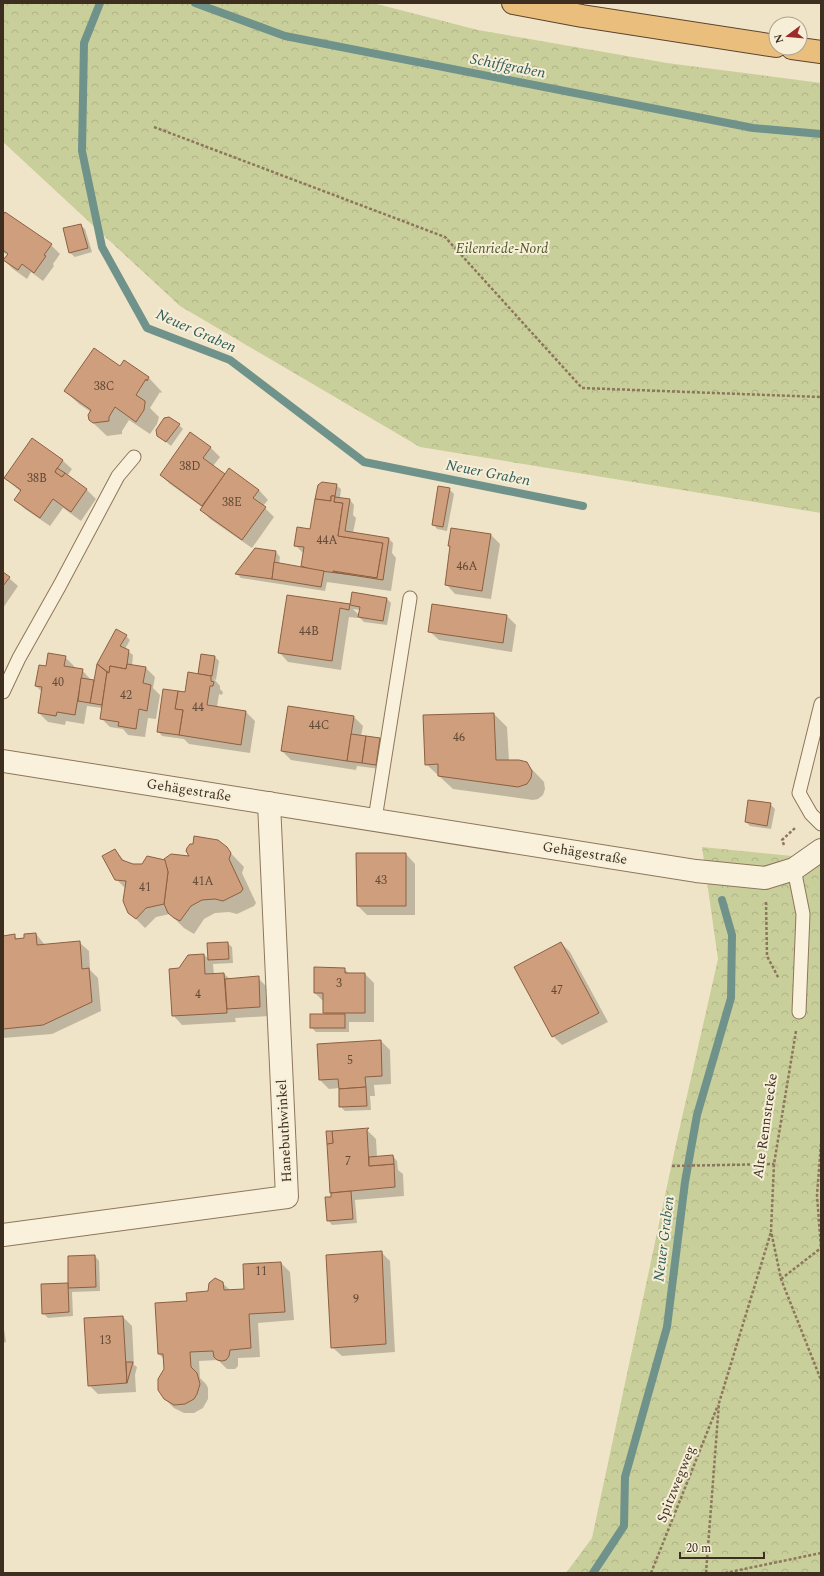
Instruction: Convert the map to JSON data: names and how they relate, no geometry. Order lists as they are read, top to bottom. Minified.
{"streets":{"street":["Gehägestraße","Hanebuthwinkel"],"path":["Alte Rennstrecke","Spitzwegweg"]},"crossings":[["Gehägestraße","Hanebuthwinkel"]],"water":["Schiffgraben","Neuer Graben"],"parks":["Eilenriede-Nord"],"house_numbers":["38C","38D","38B","38E","44A","46A","44B","40","42","44","44C","46","43","41A","41","3","47","4","5","7","11","9","13"],"scale_bar":"20 m","north":"left"}
